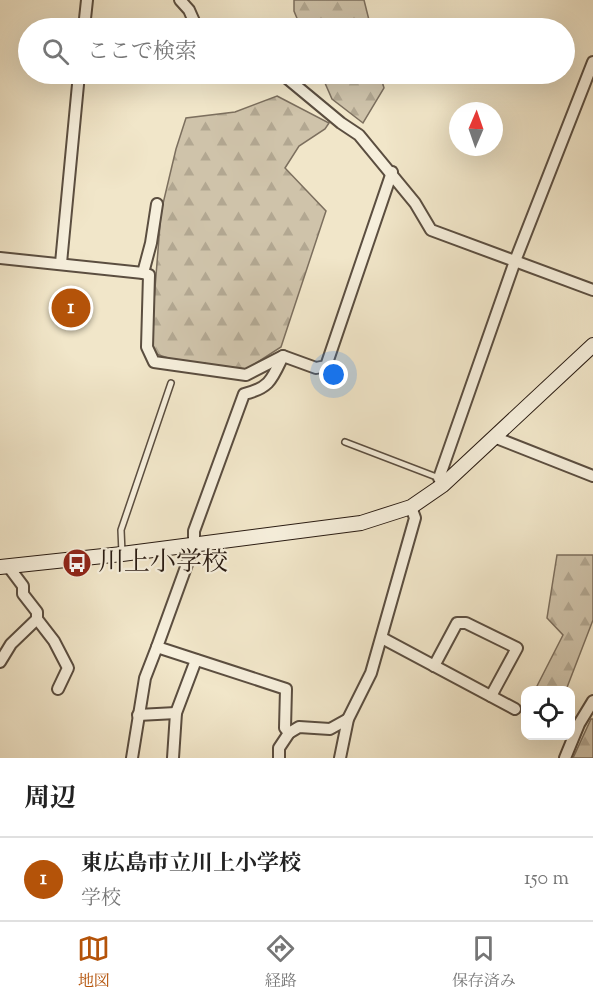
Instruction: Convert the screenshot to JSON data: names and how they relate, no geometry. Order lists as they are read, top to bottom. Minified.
{"places":{"bus stop":["川上小学校"]},"north":"top","page":{"search":"ここで検索","pins":"1","heading":"周辺","list":[{"mark":"1","name":"東広島市立川上小学校","note":"学校","value":"150 m"}],"nav":["地図","経路","保存済み"]}}
